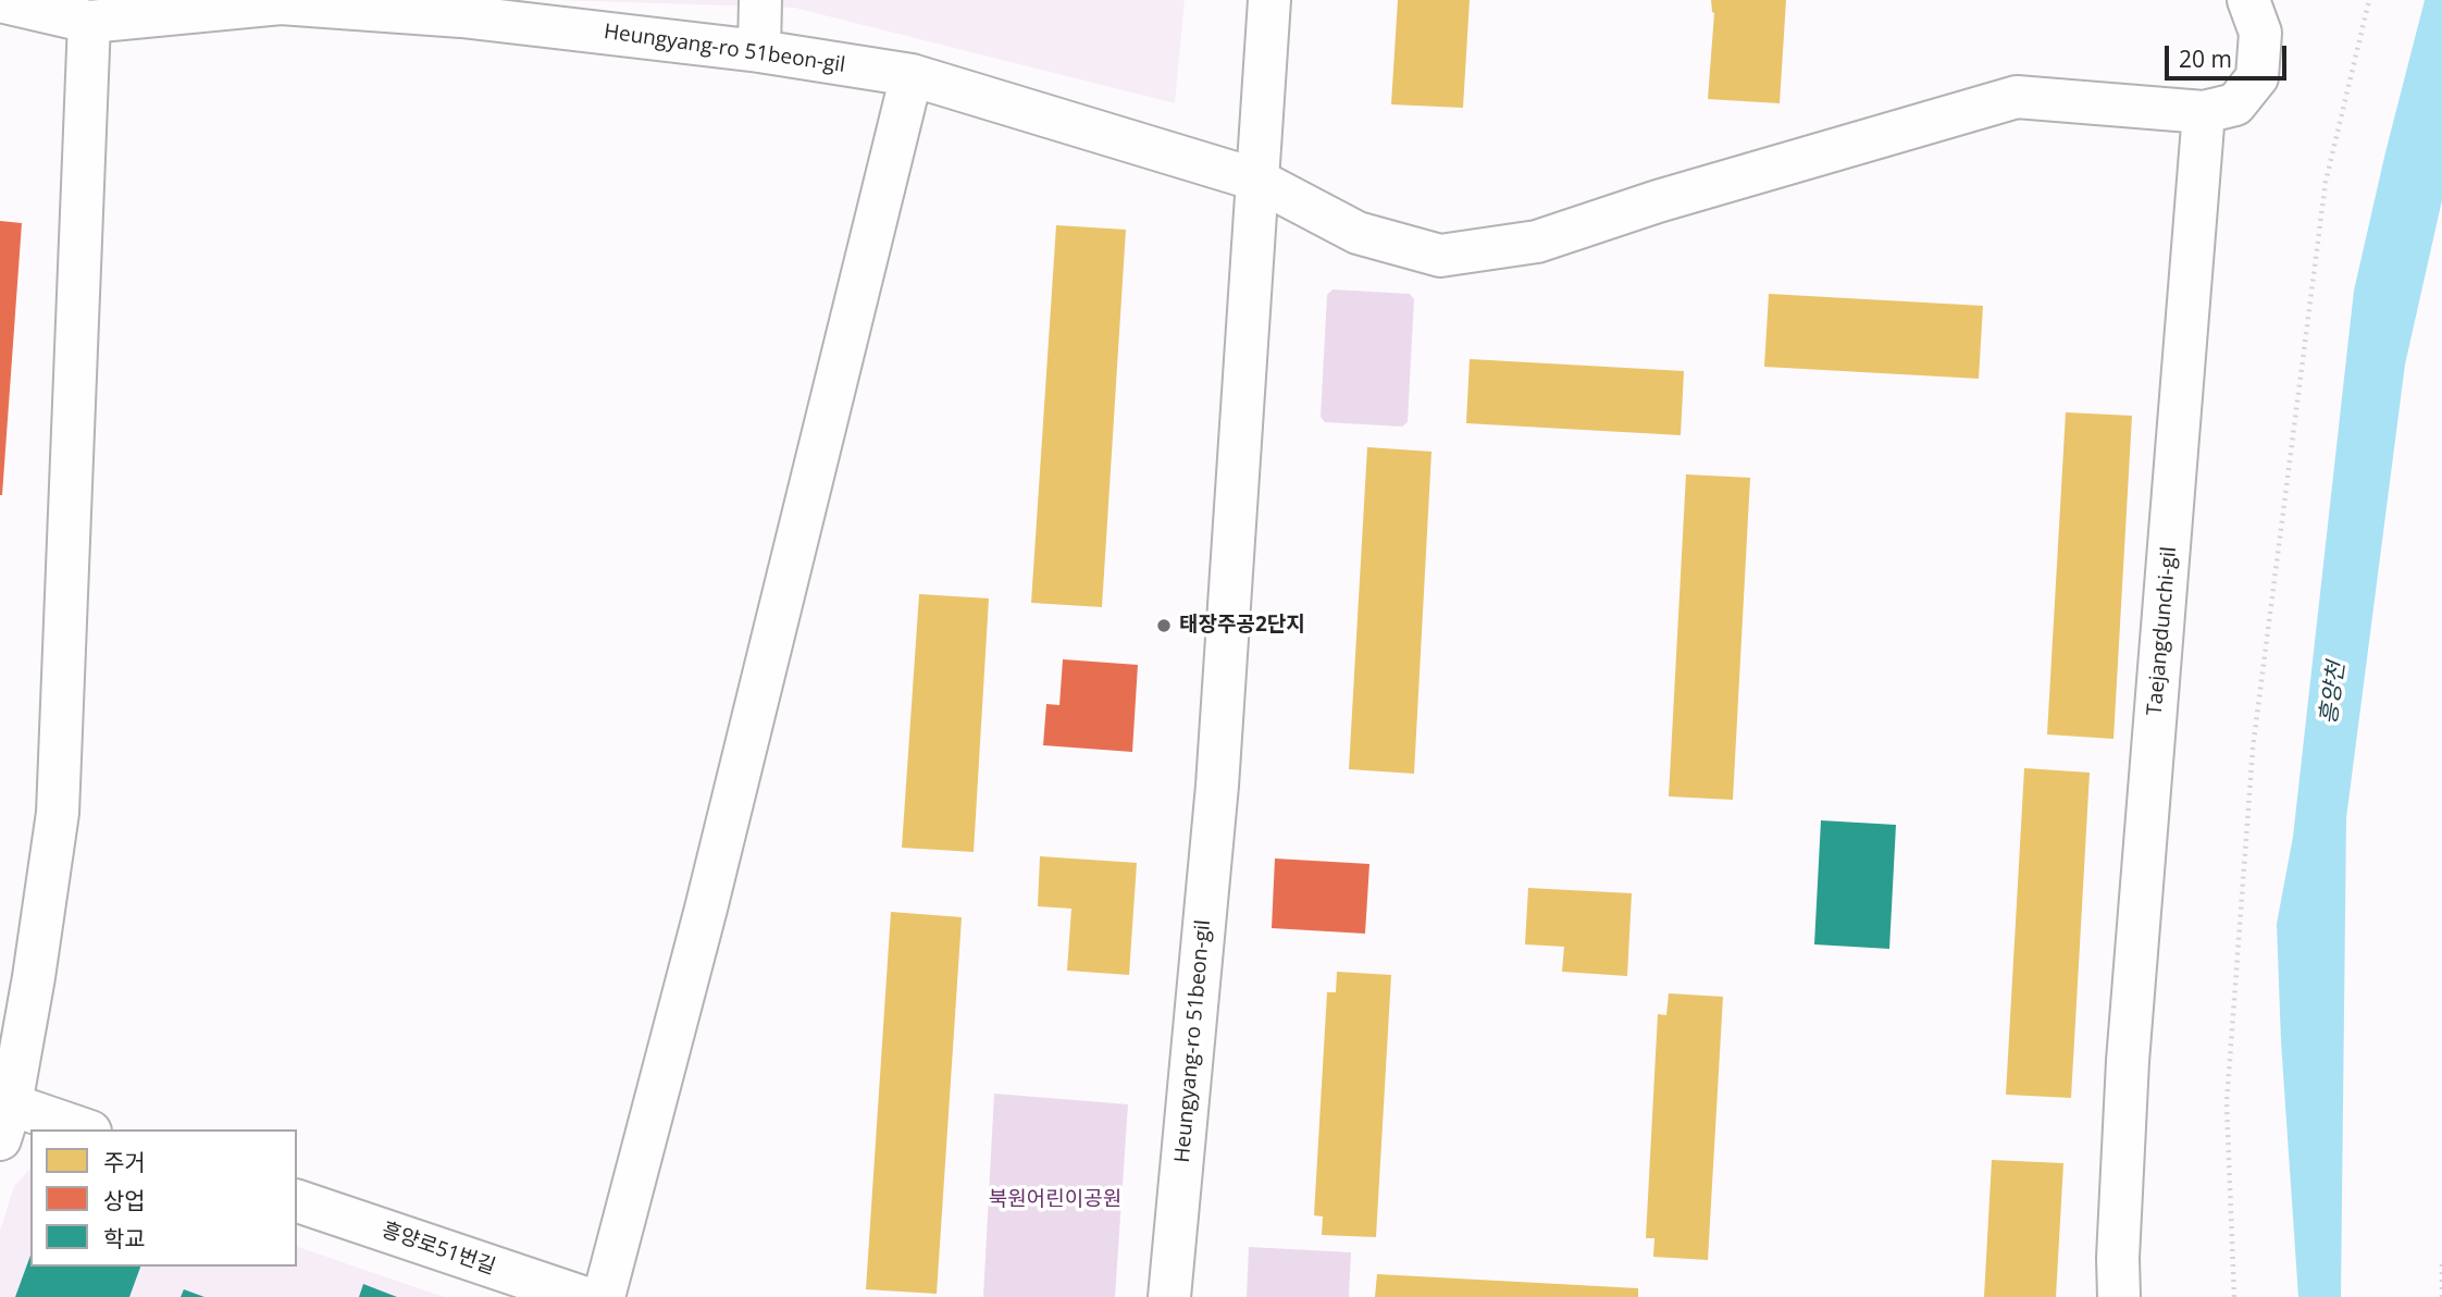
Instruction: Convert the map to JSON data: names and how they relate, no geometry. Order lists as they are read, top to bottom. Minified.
{"streets":{"street":["Heungyang-ro 51beon-gil","Taejangdunchi-gil","흥양로51번길"]},"crossings":[["Heungyang-ro 51beon-gil","Taejangdunchi-gil"]],"water":["흥양천"],"parks":["북원어린이공원"],"places":["태장주공2단지"],"legend":["주거","상업","학교"],"scale_bar":"20 m"}
